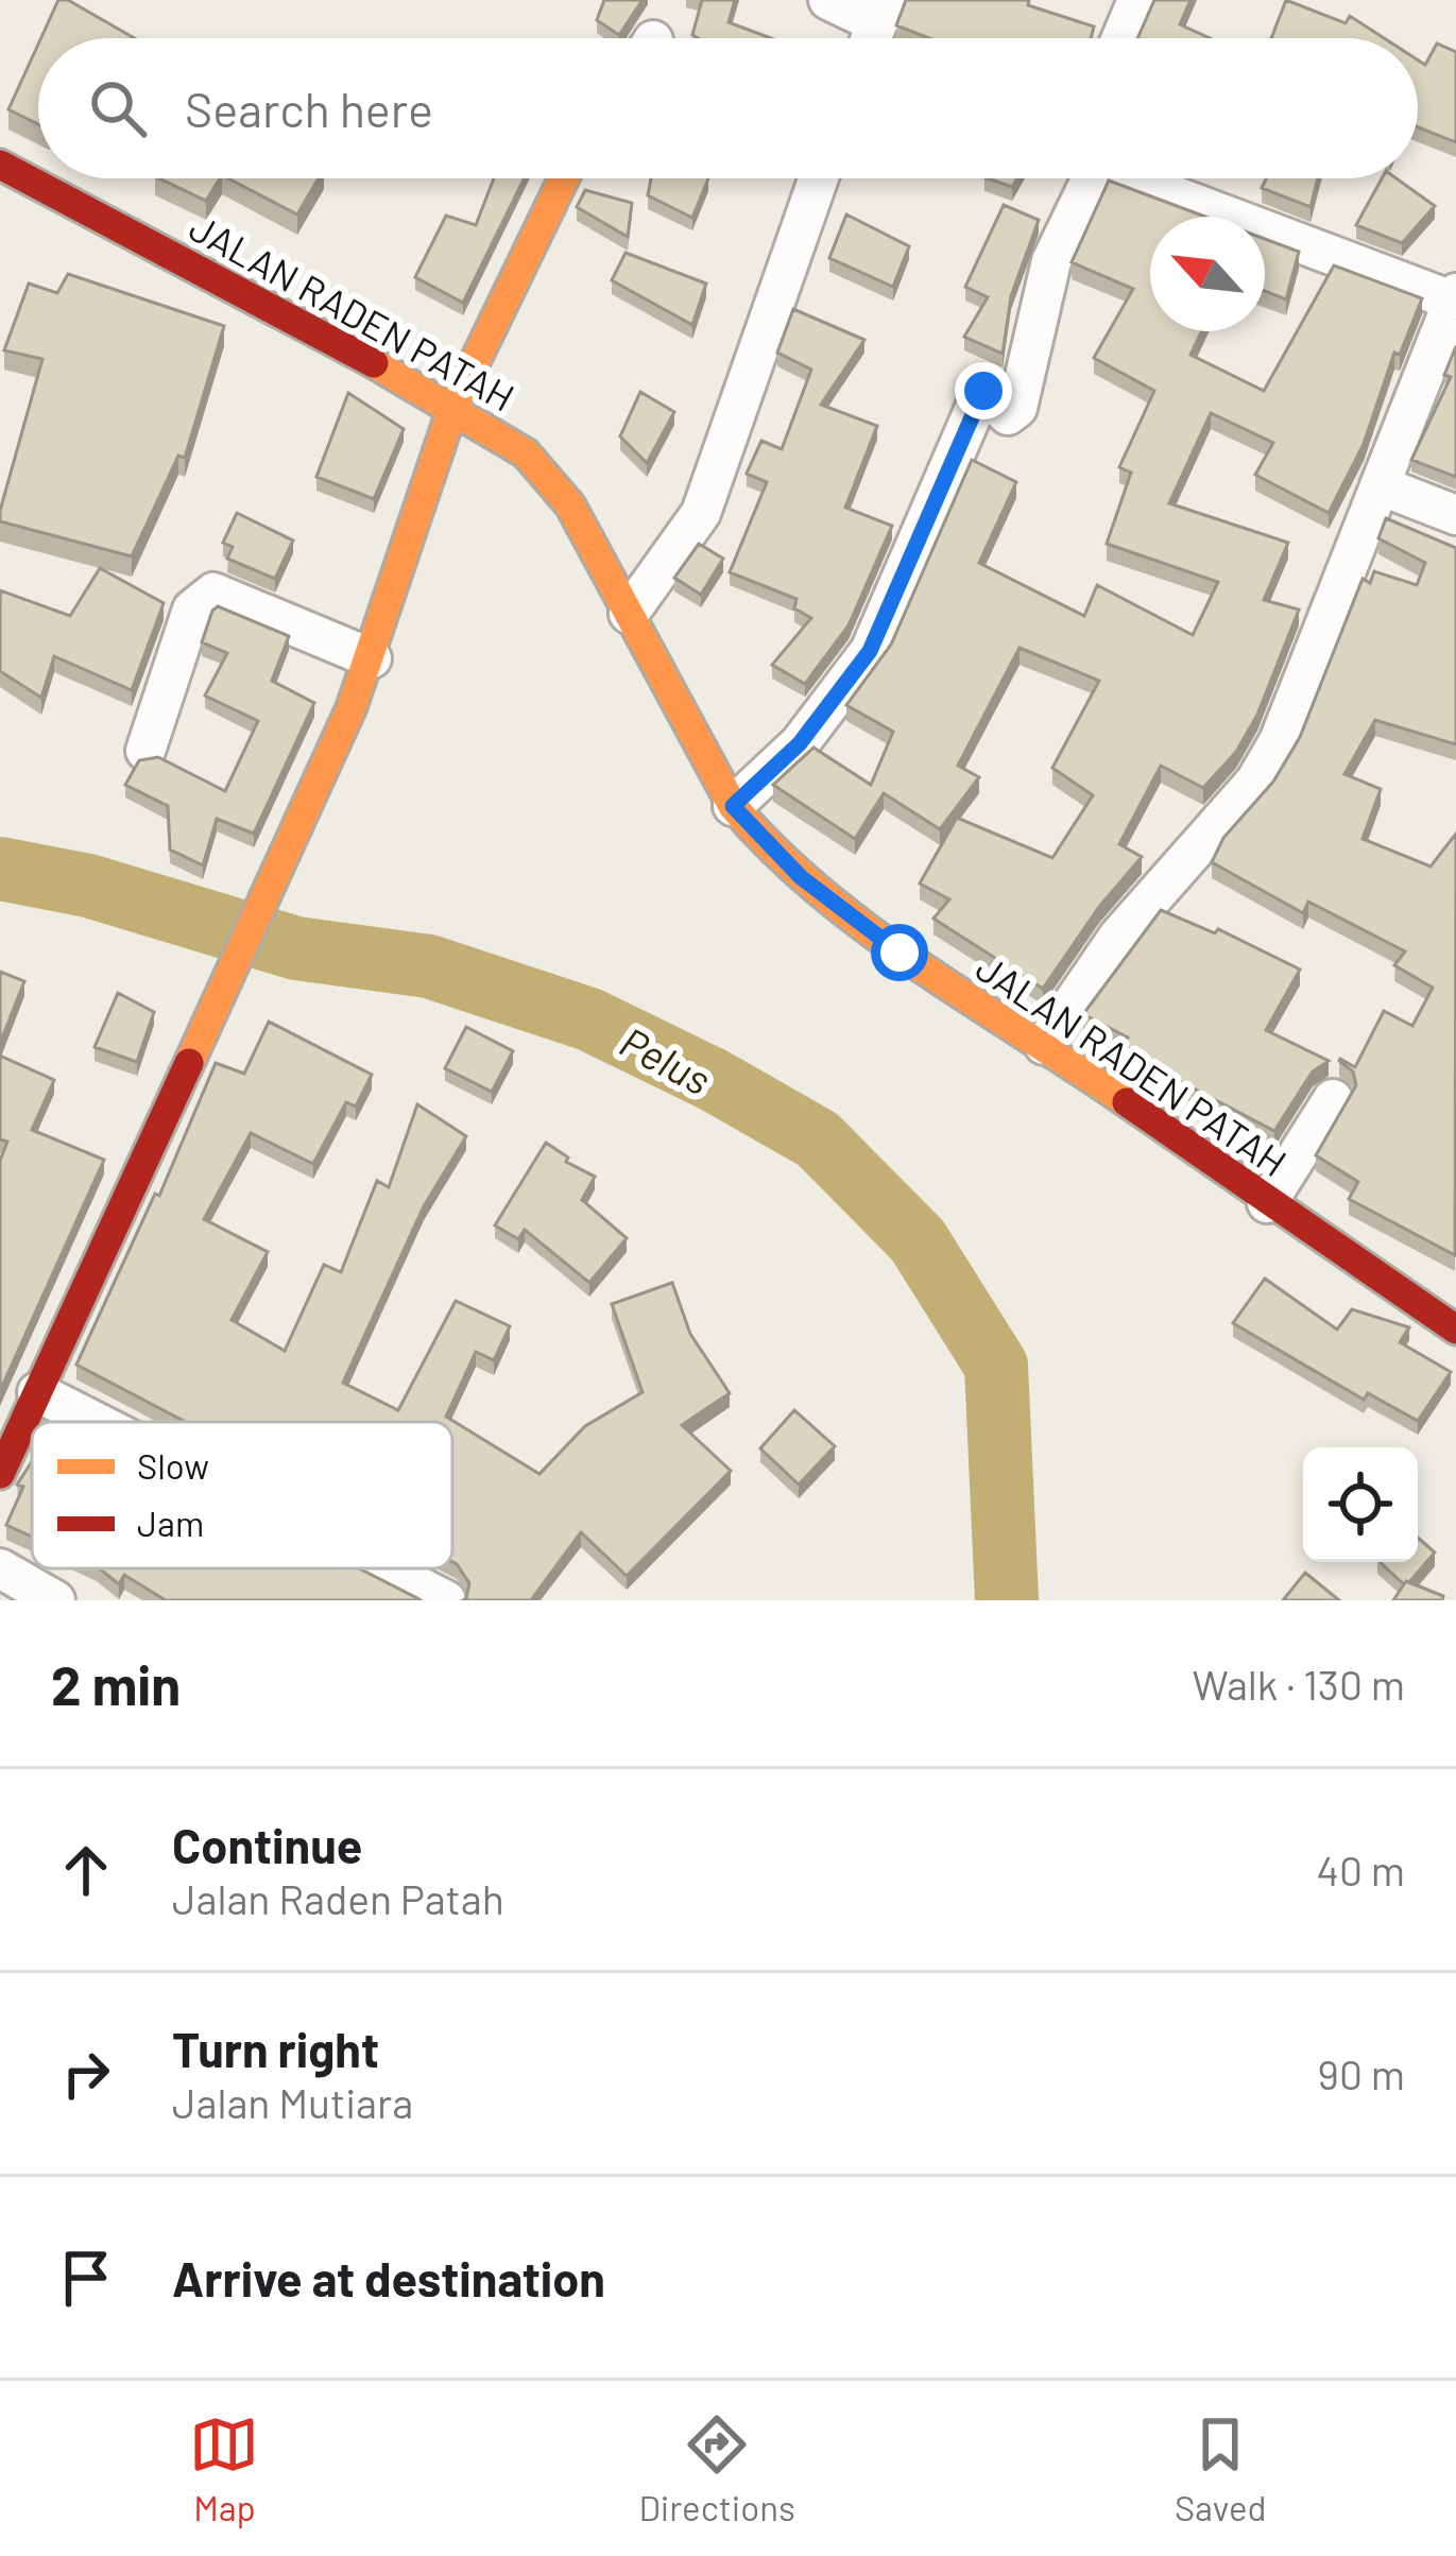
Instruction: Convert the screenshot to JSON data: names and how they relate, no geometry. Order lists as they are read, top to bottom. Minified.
{"streets":{"main road":["JALAN RADEN PATAH"]},"water":["Pelus"],"legend":["Slow","Jam"],"north":"top left","page":{"search":"Search here","heading":["2 min","Walk · 130 m"],"list":[["Continue","Jalan Raden Patah","40 m"],["Turn right","Jalan Mutiara","90 m"],"Arrive at destination"],"nav":["Map","Directions","Saved"]}}
